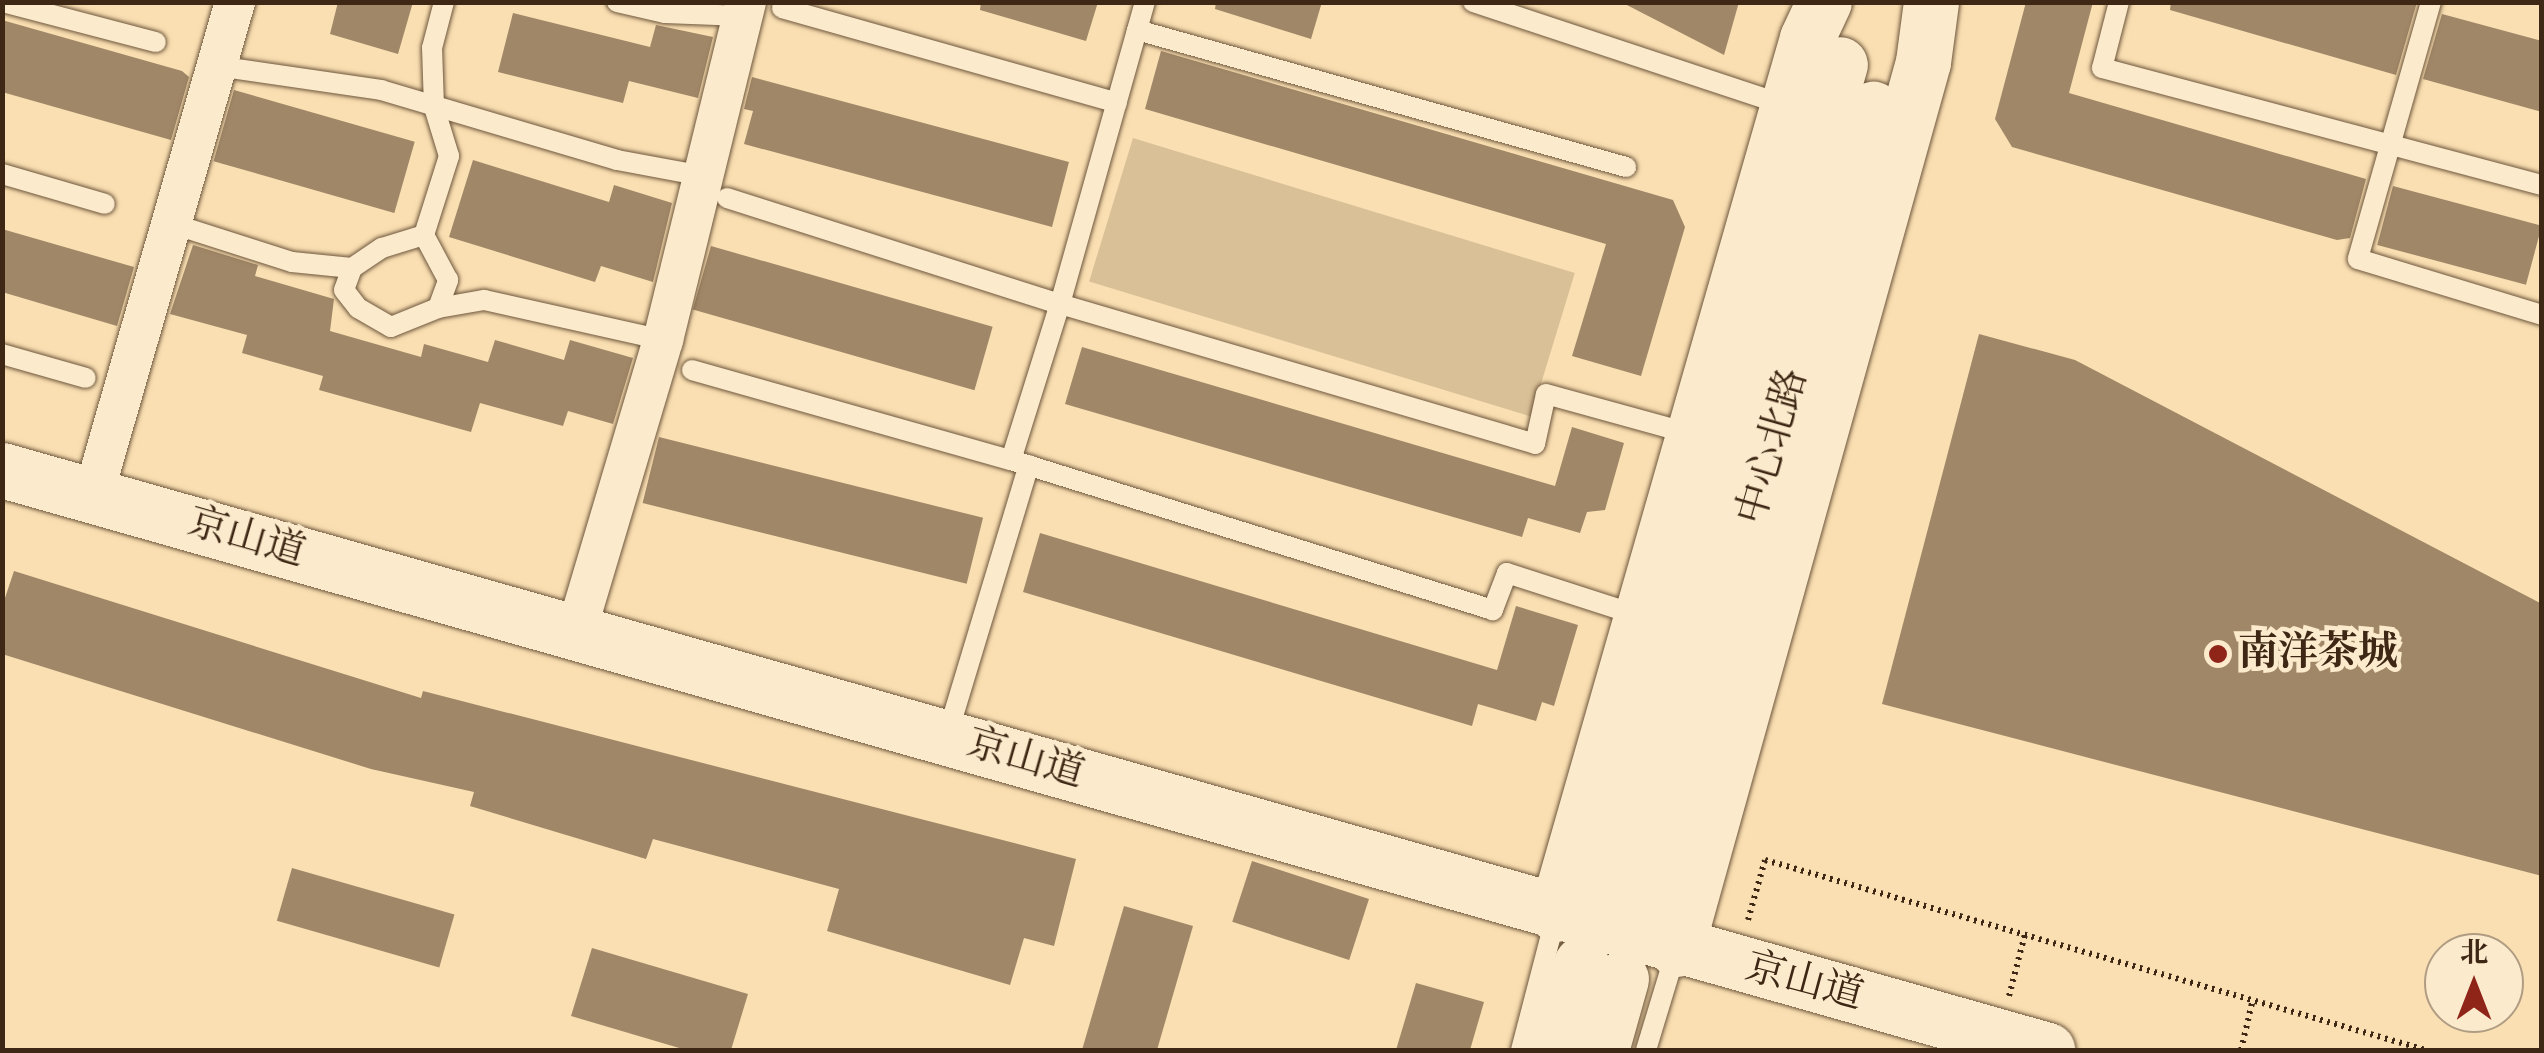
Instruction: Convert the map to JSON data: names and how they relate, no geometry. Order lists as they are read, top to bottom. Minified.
{"streets":{"street":["中心北路","京山道"]},"places":["南洋茶城"],"north":"top"}
